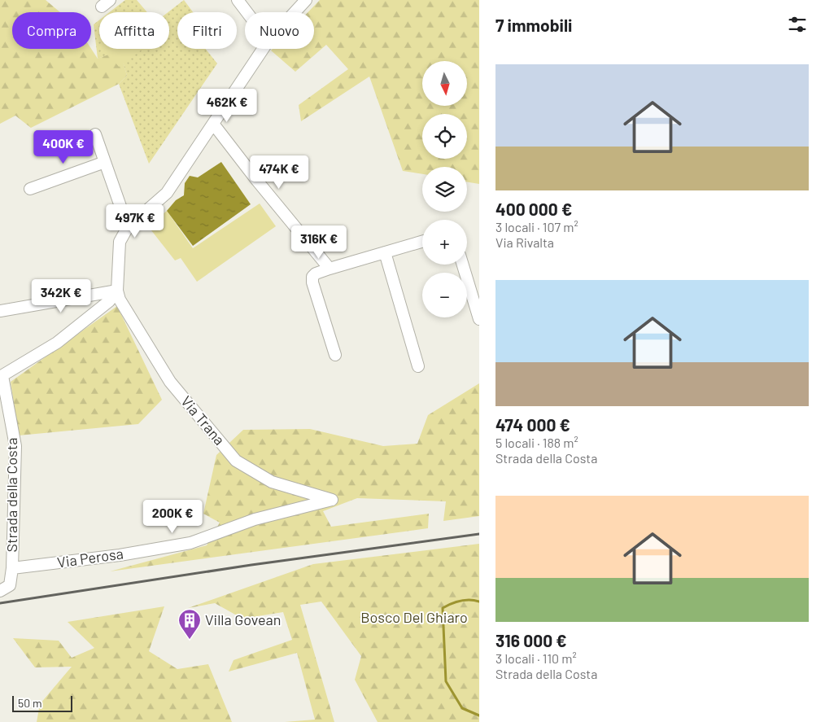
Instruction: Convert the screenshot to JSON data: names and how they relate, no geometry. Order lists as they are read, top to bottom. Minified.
{"streets":{"street":["Via Trana","Strada della Costa","Via Perosa"]},"crossings":[["Via Trana","Strada della Costa"],["Via Trana","Via Perosa"],["Strada della Costa","Via Perosa"]],"parks":["Bosco Del Ghiaro"],"places":{"building":["Villa Govean"]},"scale_bar":"50 m","north":"bottom","page":{"heading":"7 immobili","chip":["Compra","Affitta","Filtri","Nuovo"],"list":[{"name":"400 000 €","note":"3 locali · 107 m² · Via Rivalta"},{"name":"474 000 €","note":"5 locali · 188 m² · Strada della Costa"},{"name":"316 000 €","note":"3 locali · 110 m² · Strada della Costa"}],"map_buttons":["+","−"],"price":["462K €","400K €","474K €","497K €","316K €","342K €","200K €"],"scale":"50 m"}}
